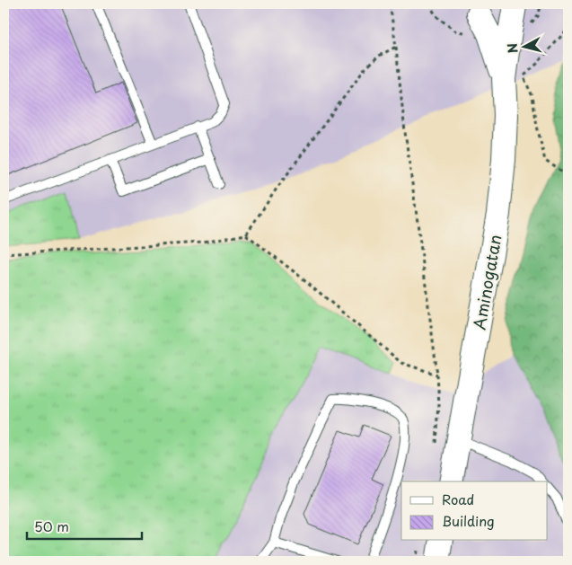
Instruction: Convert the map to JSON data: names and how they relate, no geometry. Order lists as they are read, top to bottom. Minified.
{"streets":{"street":["Aminogatan"]},"legend":["Road","Building"],"scale_bar":"50 m","north":"left"}
